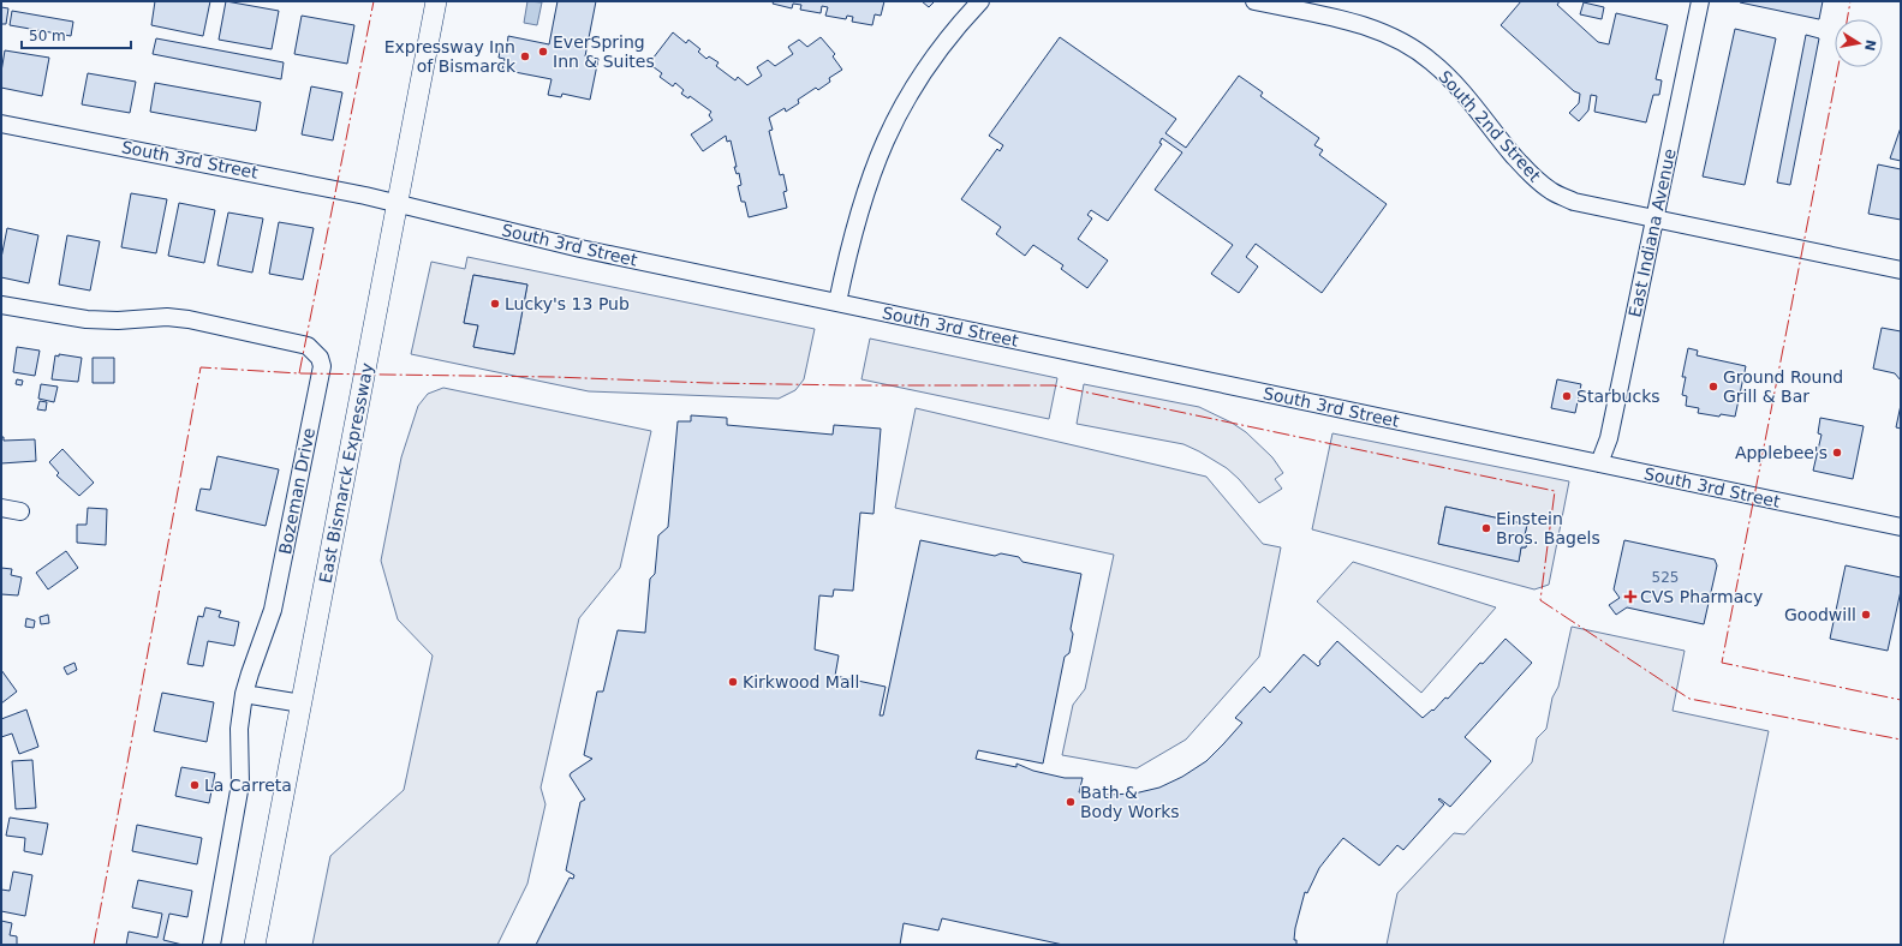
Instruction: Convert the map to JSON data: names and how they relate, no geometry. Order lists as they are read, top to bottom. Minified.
{"streets":{"main road":["East Bismarck Expressway"],"street":["South 2nd Street","South 3rd Street","East Indiana Avenue","Bozeman Drive"]},"crossings":[["South 2nd Street","East Indiana Avenue"],["South 3rd Street","East Indiana Avenue"],["South 3rd Street","East Bismarck Expressway"]],"places":{"other":["EverSpring Inn & Suites","Expressway Inn of Bismarck","Lucky's 13 Pub","Ground Round Grill & Bar","Starbucks","Applebee's","Einstein Bros. Bagels","Goodwill","Kirkwood Mall","La Carreta","Bath & Body Works"],"health":["CVS Pharmacy"]},"house_numbers":["525"],"scale_bar":"50 m","north":"right"}
